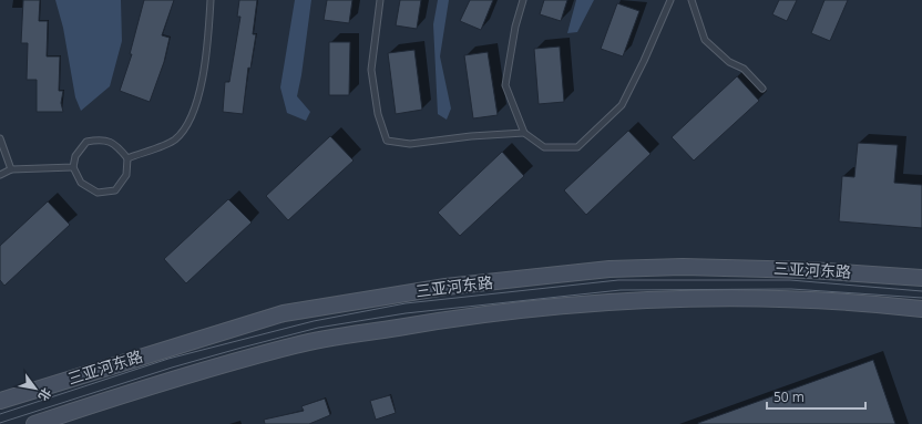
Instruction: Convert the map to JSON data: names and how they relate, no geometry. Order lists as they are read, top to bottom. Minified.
{"streets":{"main road":["三亚河东路"]},"scale_bar":"50 m","north":"bottom right"}
